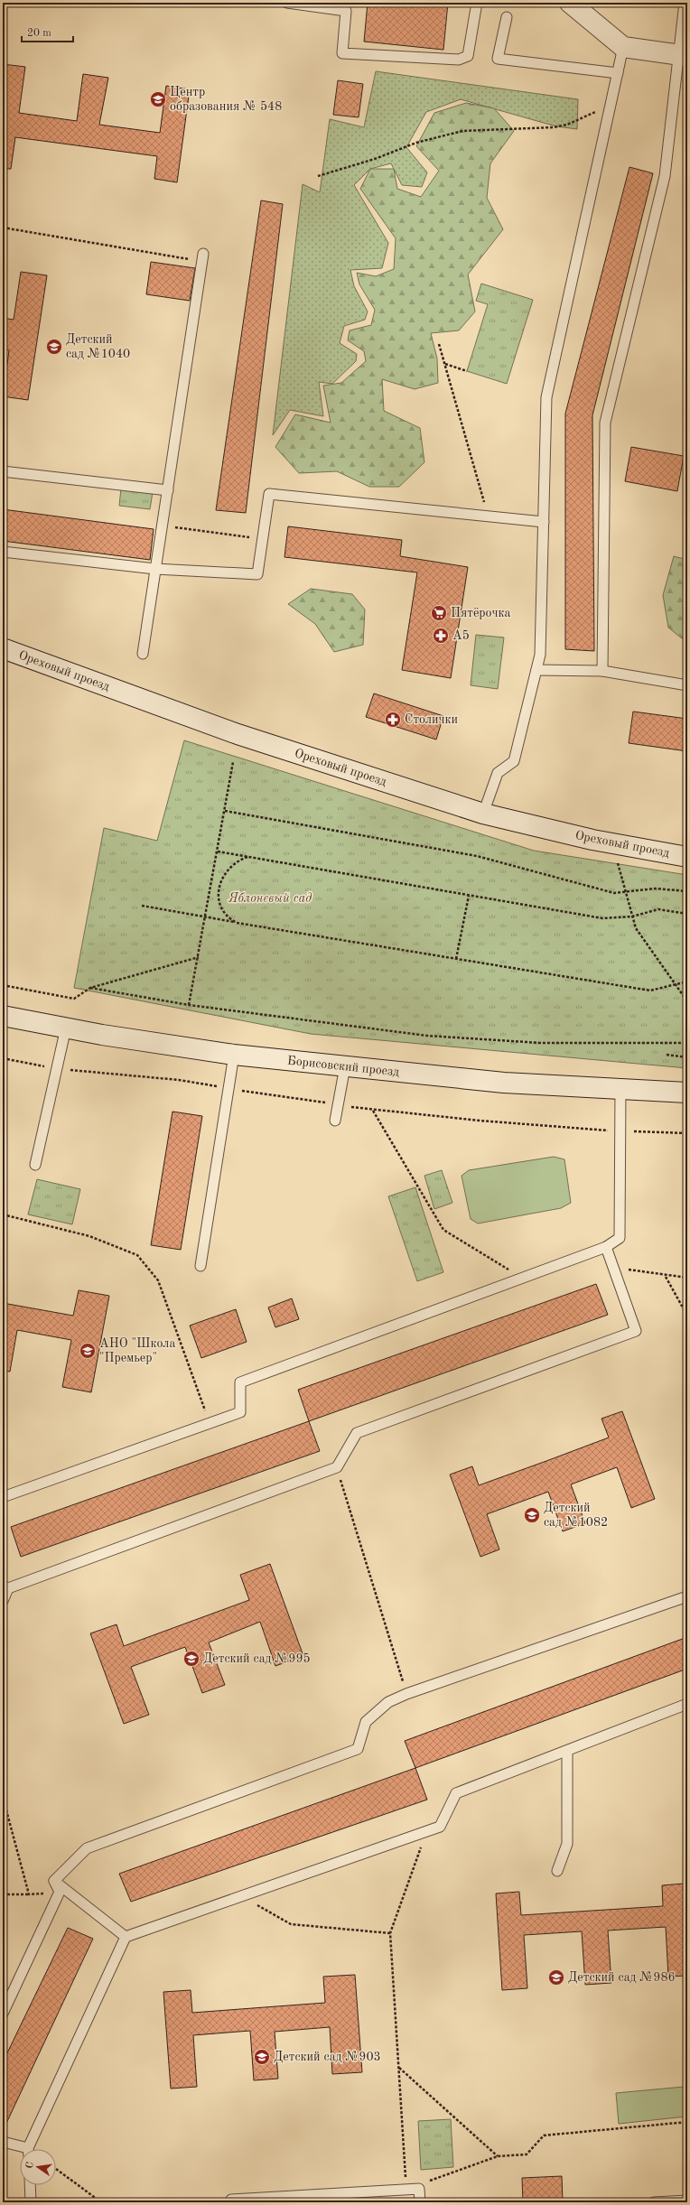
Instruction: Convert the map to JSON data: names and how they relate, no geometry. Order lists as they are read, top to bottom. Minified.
{"streets":{"street":["Ореховый проезд","Борисовский проезд"]},"parks":["Яблоневый сад"],"places":{"school or university":["Центр образования № 548","Детский сад №1040","АНО \"Школа \"Премьер\"","Детский сад №1082","Детский сад №995","Детский сад №986","Детский сад №903"],"supermarket":["Пятёрочка"],"pharmacy":["А5","Столички"]},"scale_bar":"20 m","north":"left"}
